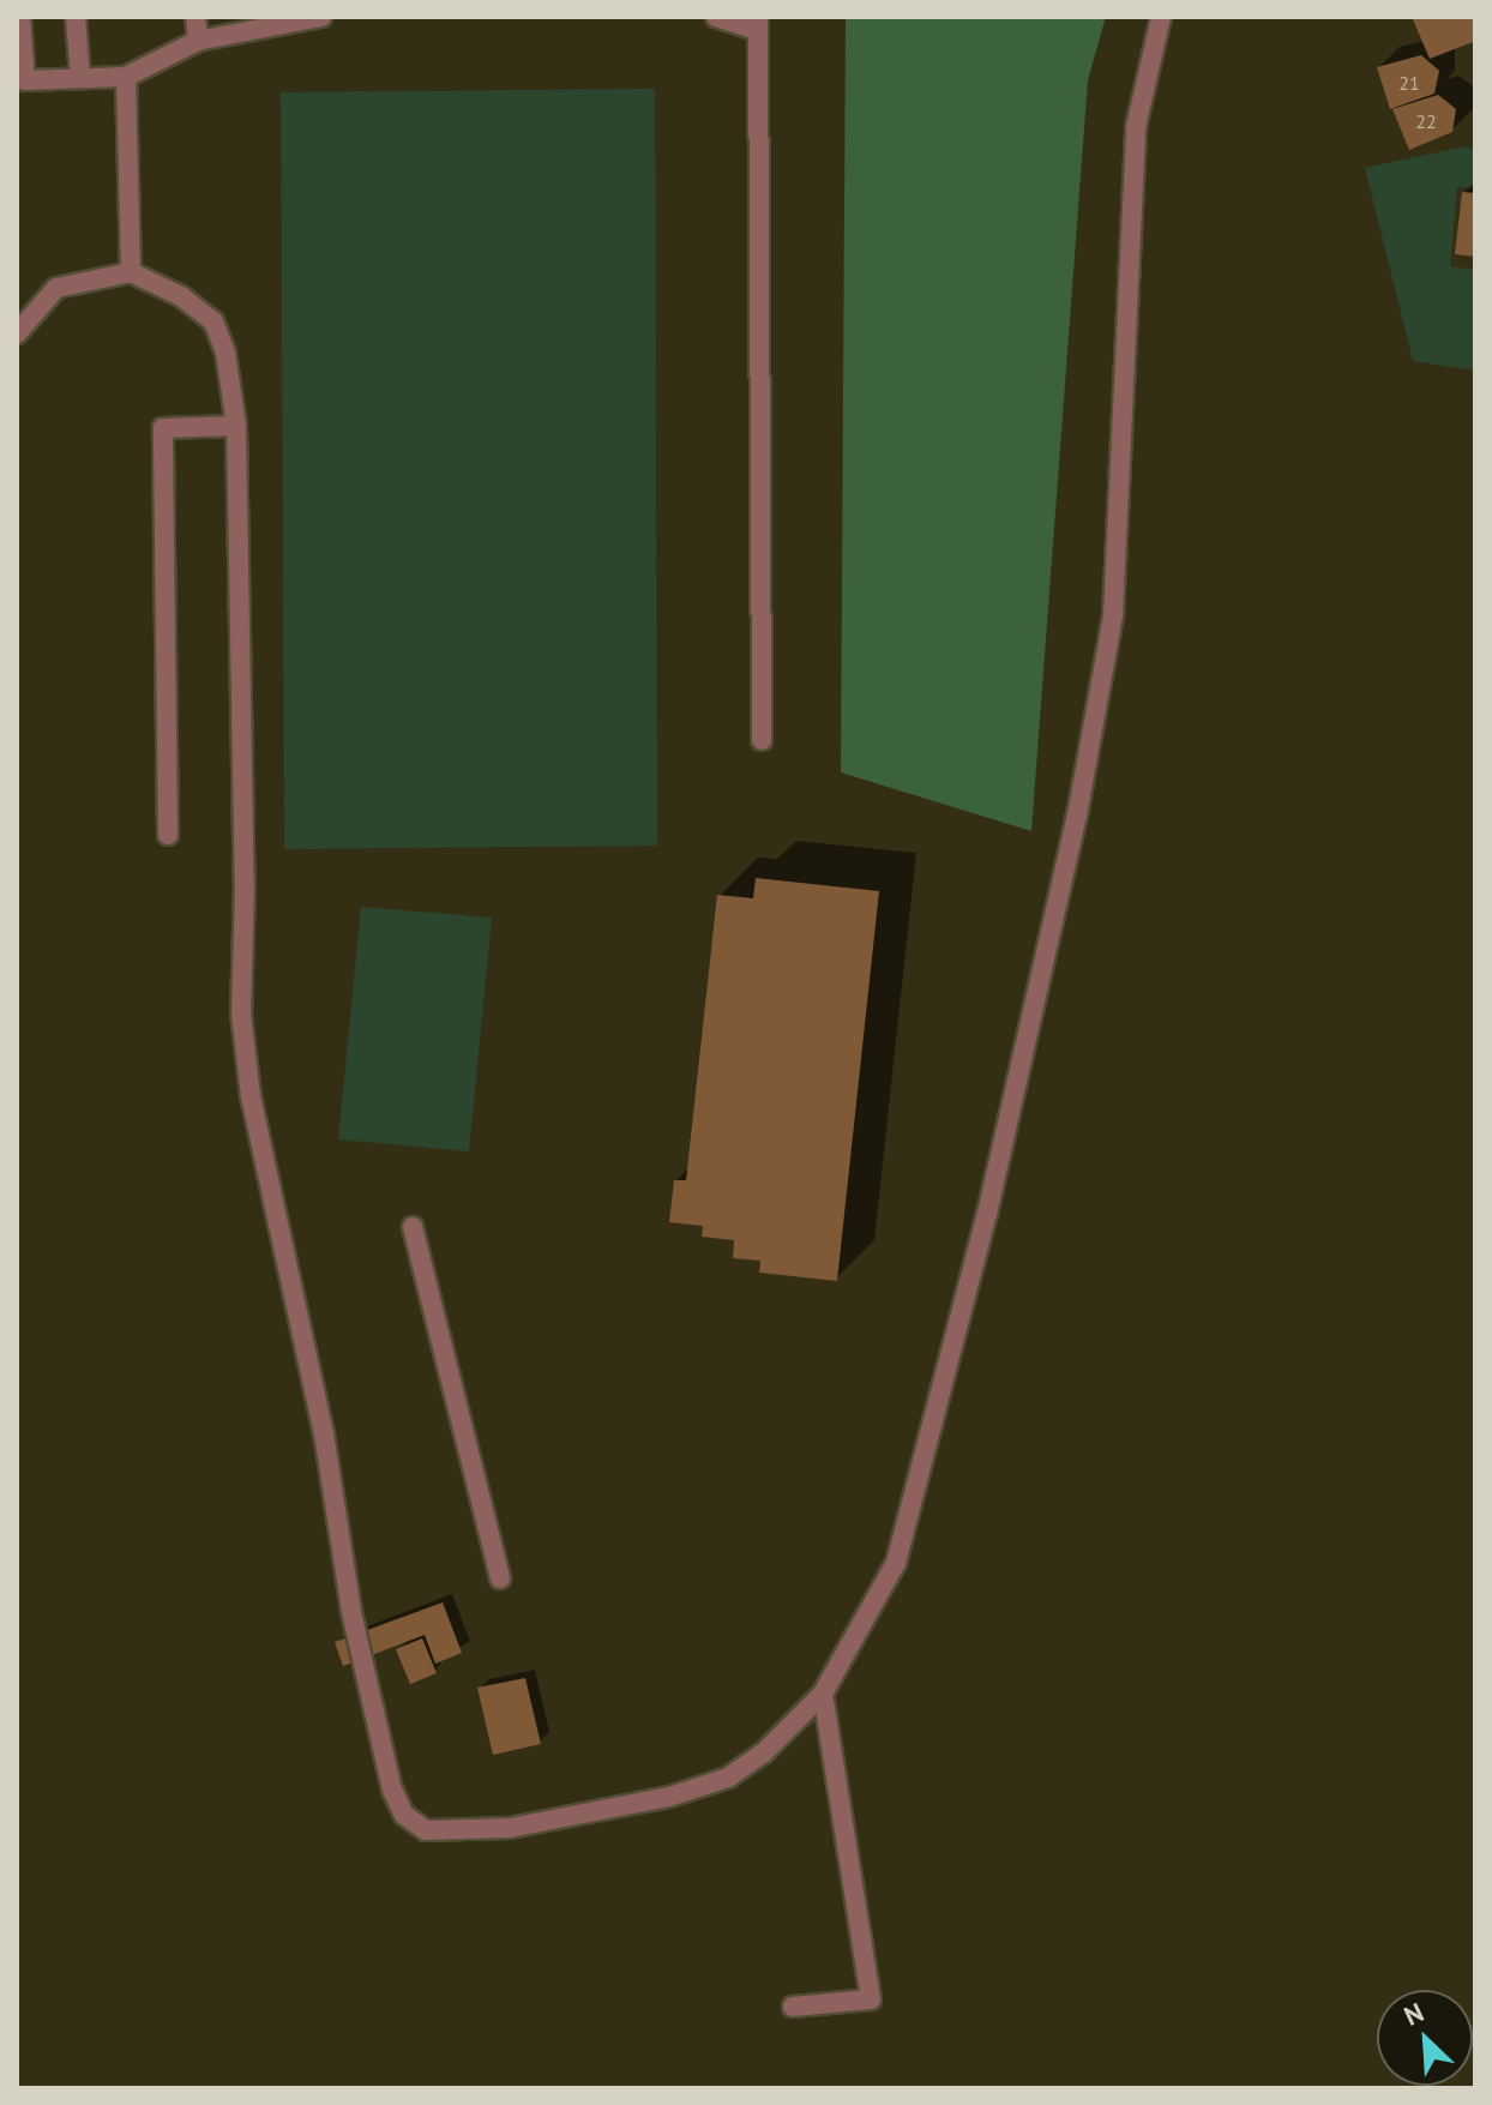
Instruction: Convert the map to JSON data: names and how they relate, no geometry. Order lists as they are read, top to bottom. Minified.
{"house_numbers":["21","22"],"north":"top left"}
